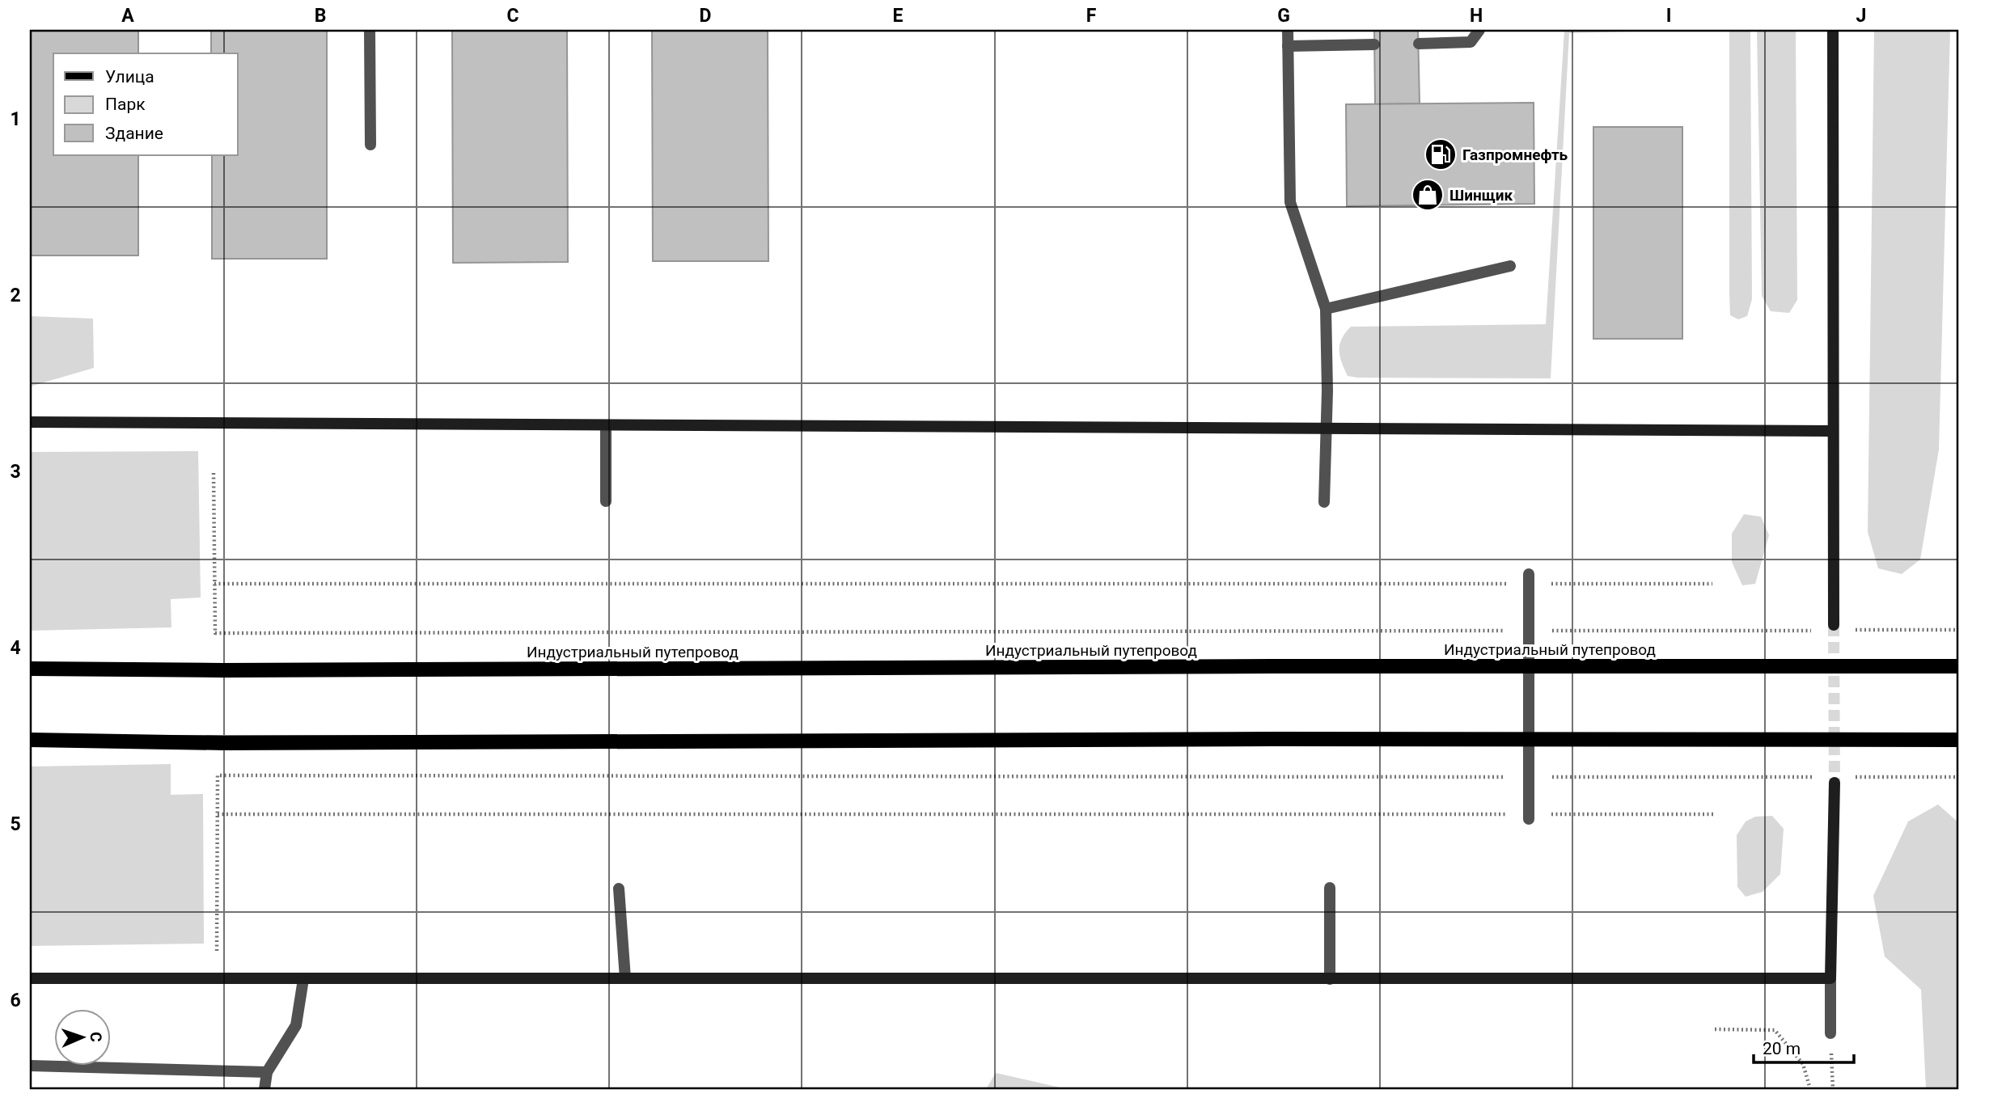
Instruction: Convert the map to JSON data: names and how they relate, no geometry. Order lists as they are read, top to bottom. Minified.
{"streets":{"main road":["Индустриальный путепровод"]},"places":{"fuel station":["Газпромнефть"],"shop":["Шинщик"]},"legend":["Улица","Парк","Здание"],"scale_bar":"20 m","north":"right","grid":{"columns":["A","B","C","D","E","F","G","H","I","J"],"rows":["1","2","3","4","5","6"]}}
